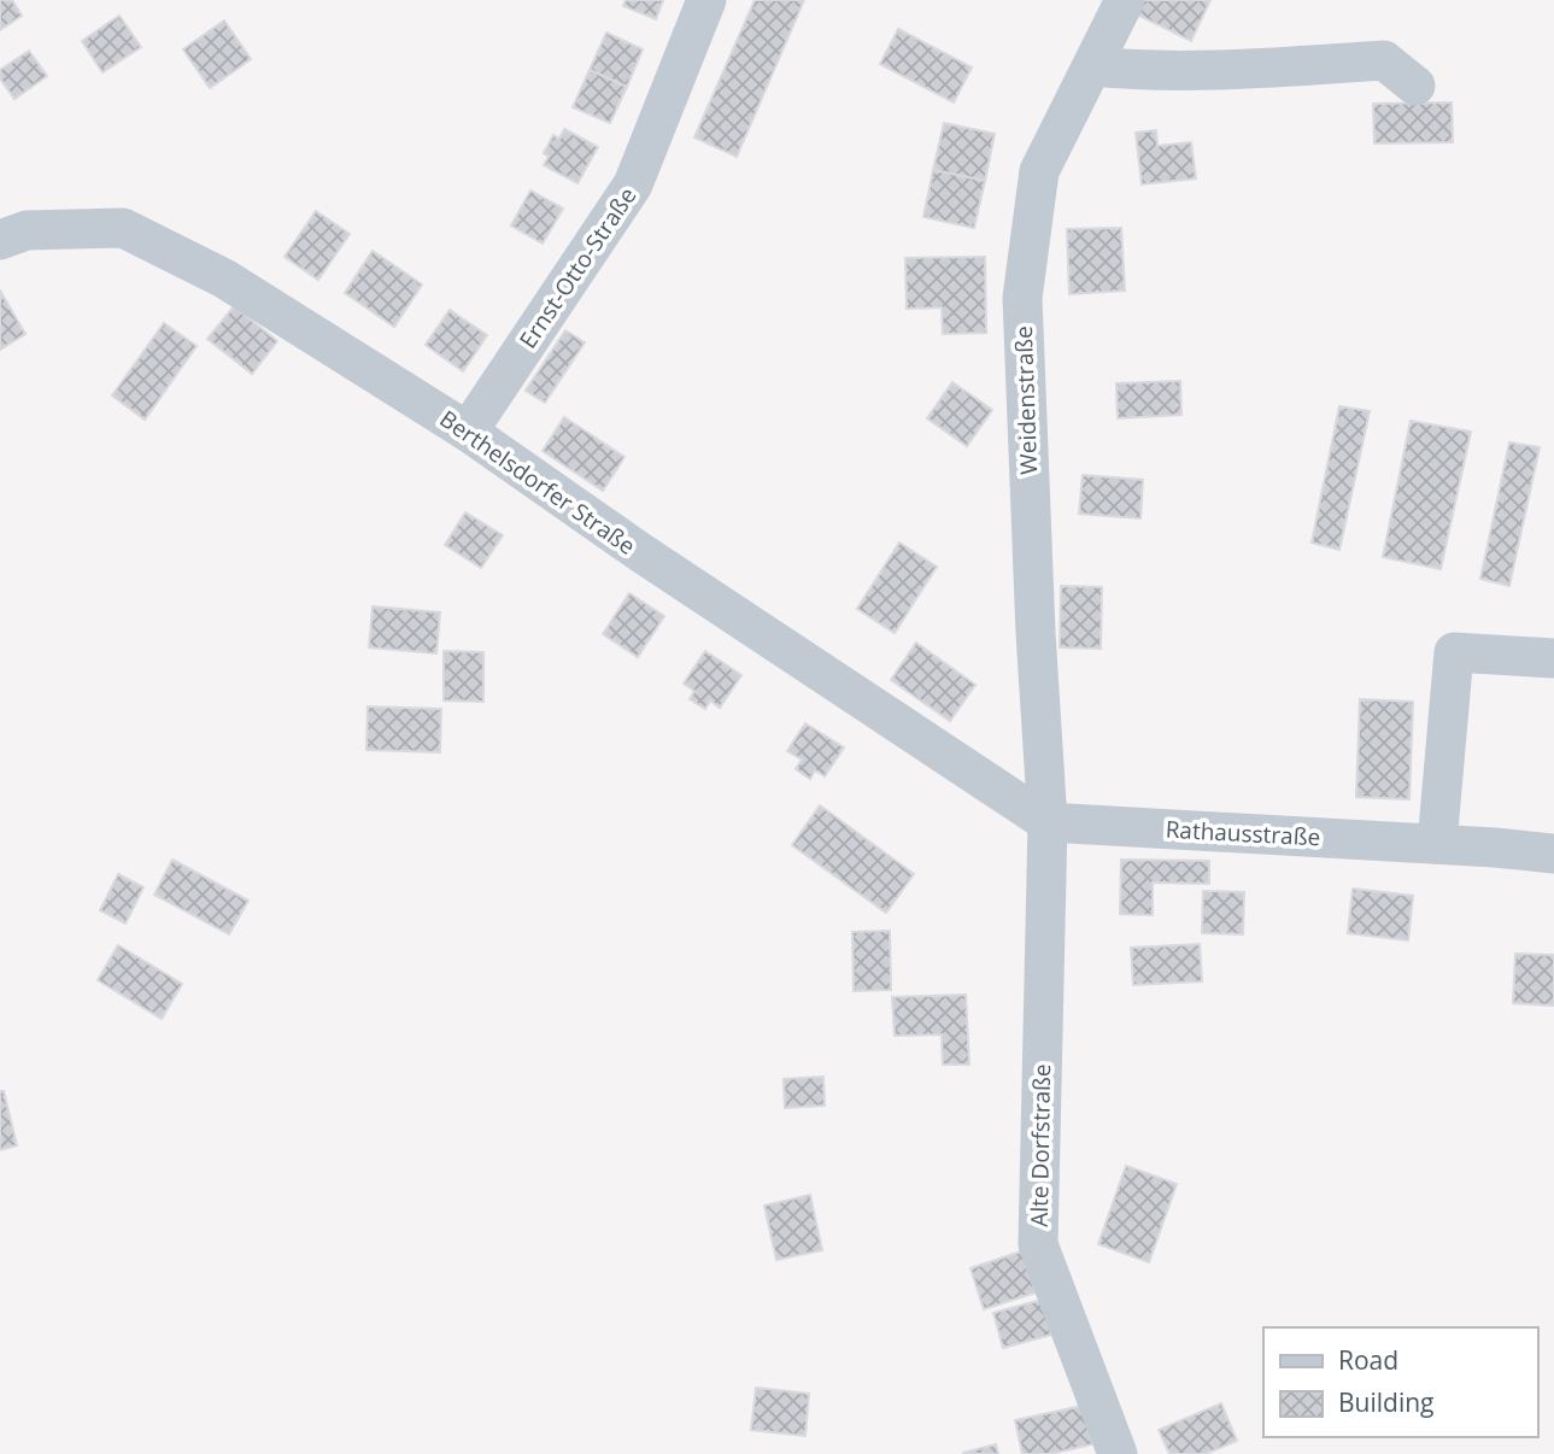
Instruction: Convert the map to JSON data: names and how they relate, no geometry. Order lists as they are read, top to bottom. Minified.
{"streets":{"street":["Ernst-Otto-Straße","Weidenstraße","Berthelsdorfer Straße","Rathausstraße","Alte Dorfstraße"]},"crossings":[["Ernst-Otto-Straße","Berthelsdorfer Straße"],["Weidenstraße","Berthelsdorfer Straße"],["Weidenstraße","Rathausstraße"],["Weidenstraße","Alte Dorfstraße"],["Berthelsdorfer Straße","Rathausstraße"],["Berthelsdorfer Straße","Alte Dorfstraße"],["Rathausstraße","Alte Dorfstraße"]],"legend":["Road","Building"]}
